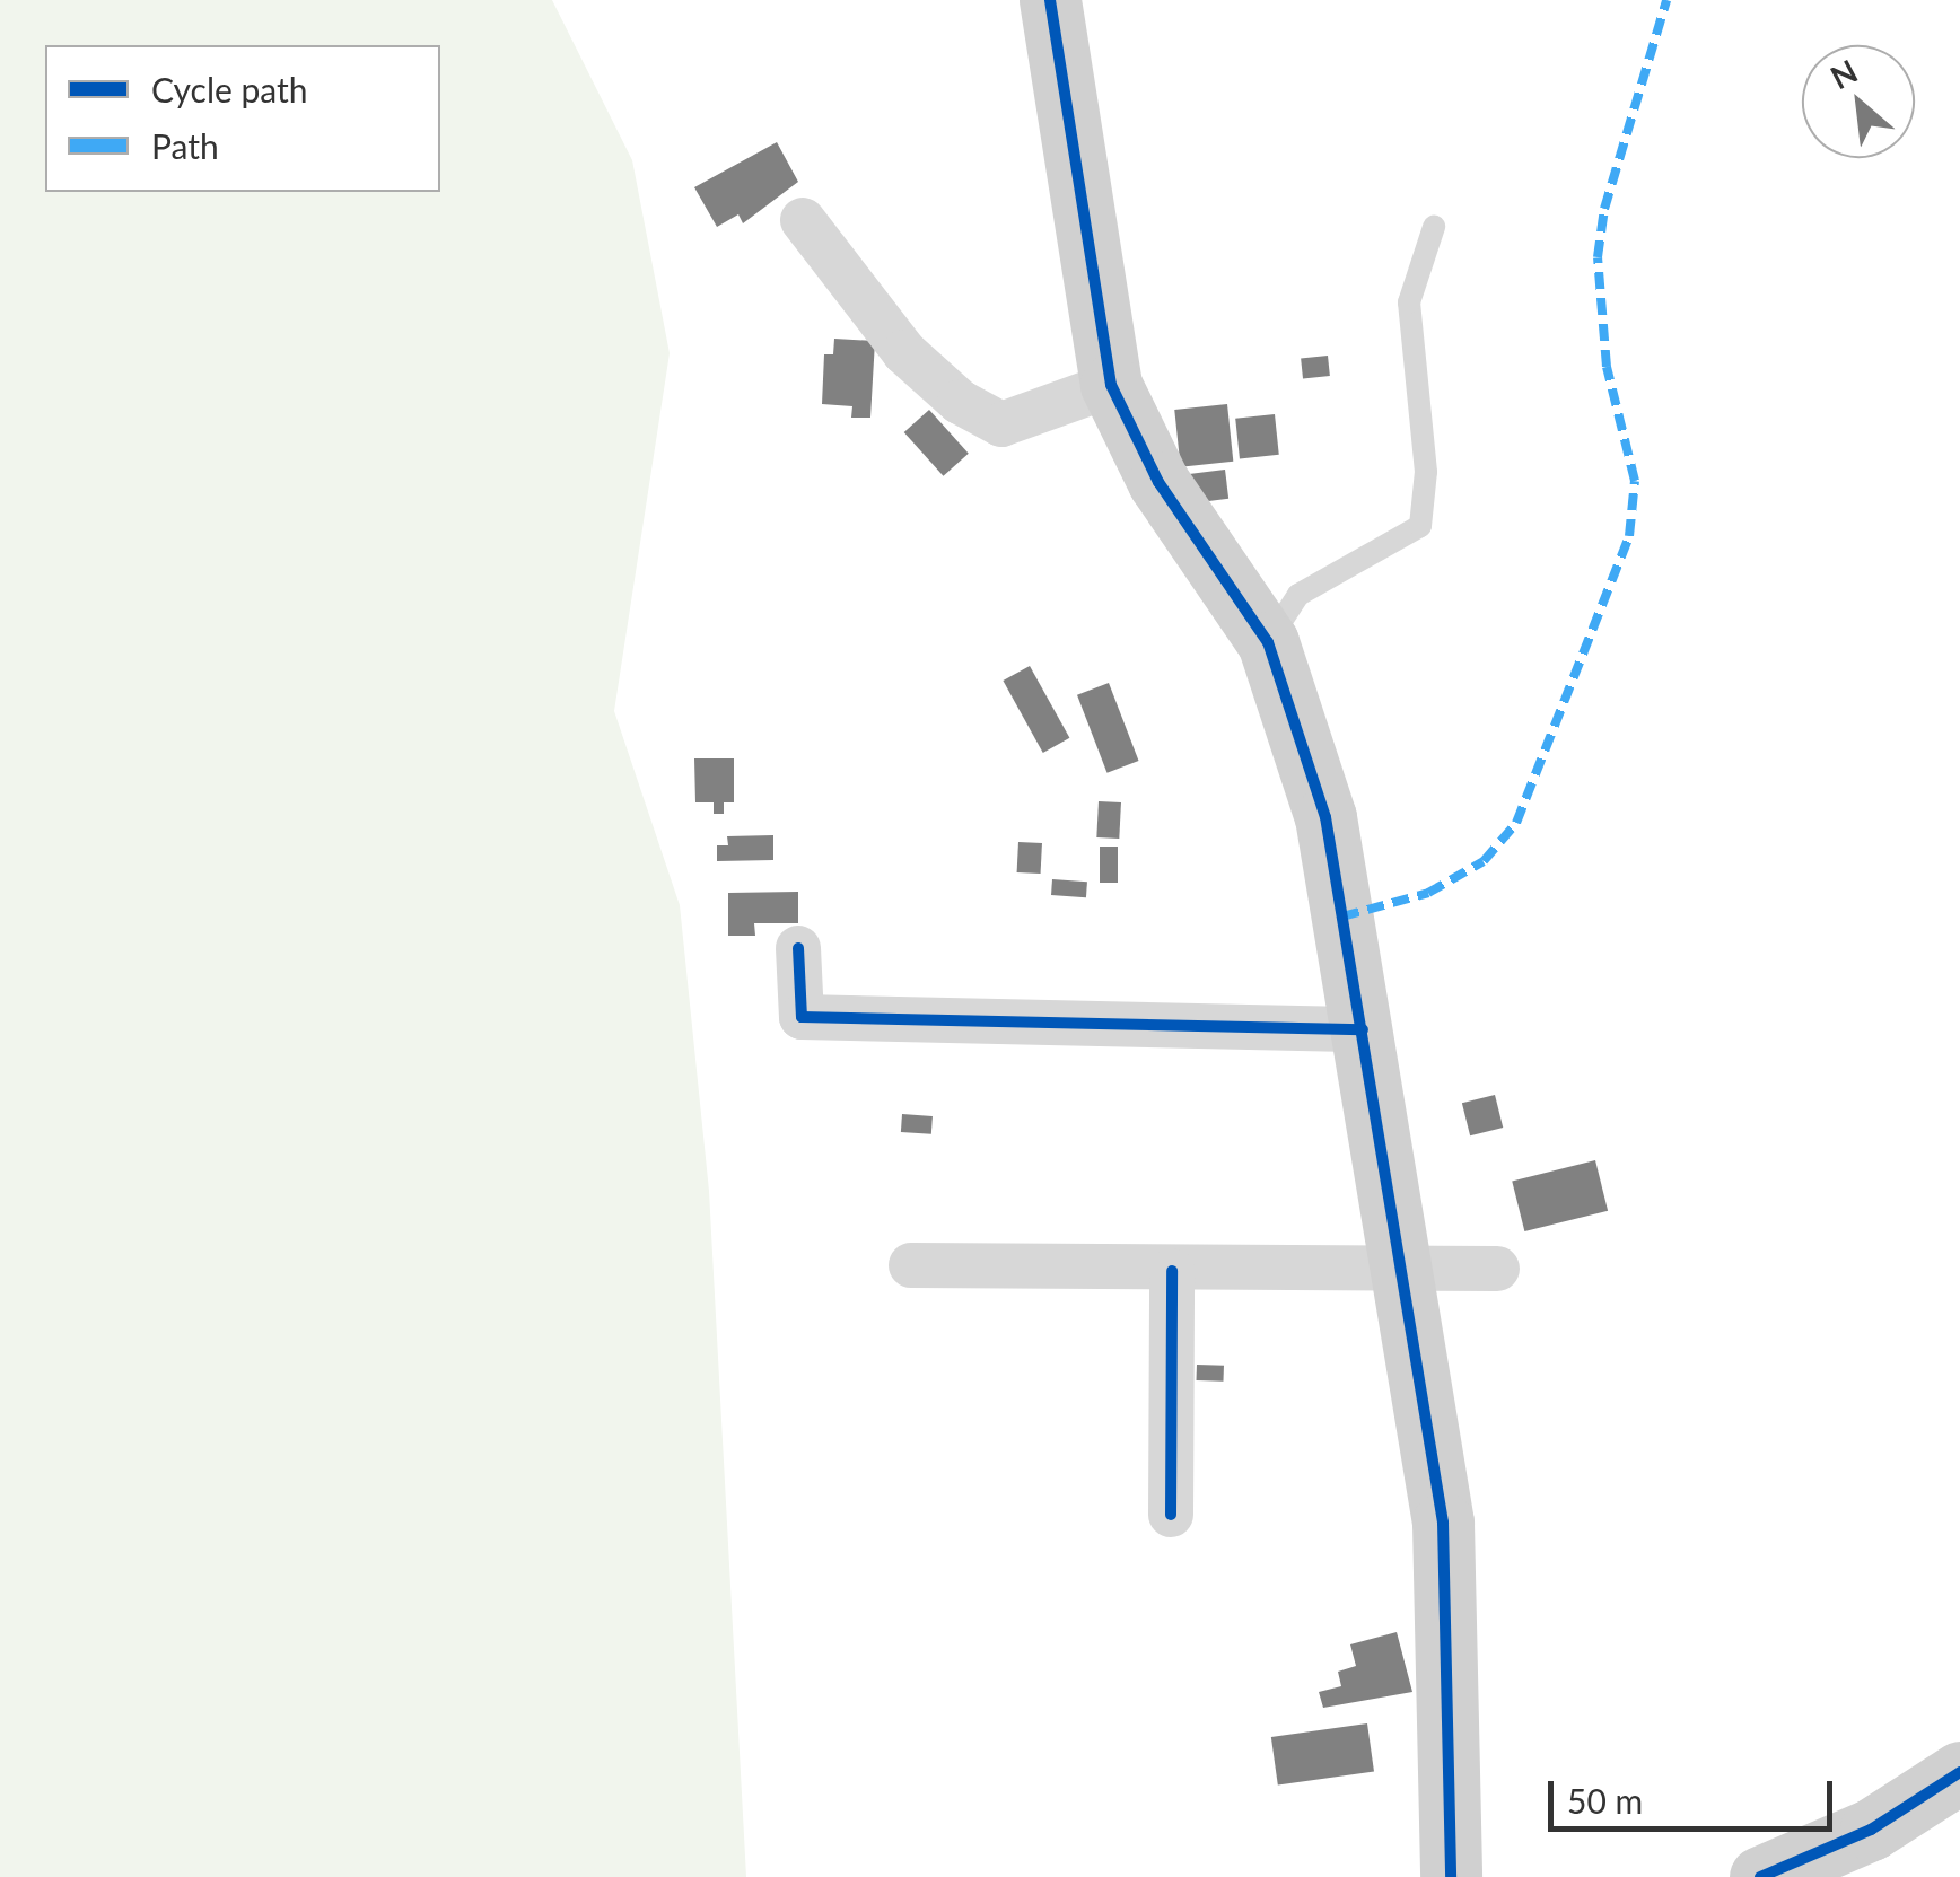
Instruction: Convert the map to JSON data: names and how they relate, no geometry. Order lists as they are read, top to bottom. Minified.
{"legend":["Cycle path","Path"],"scale_bar":"50 m","north":"top left"}
